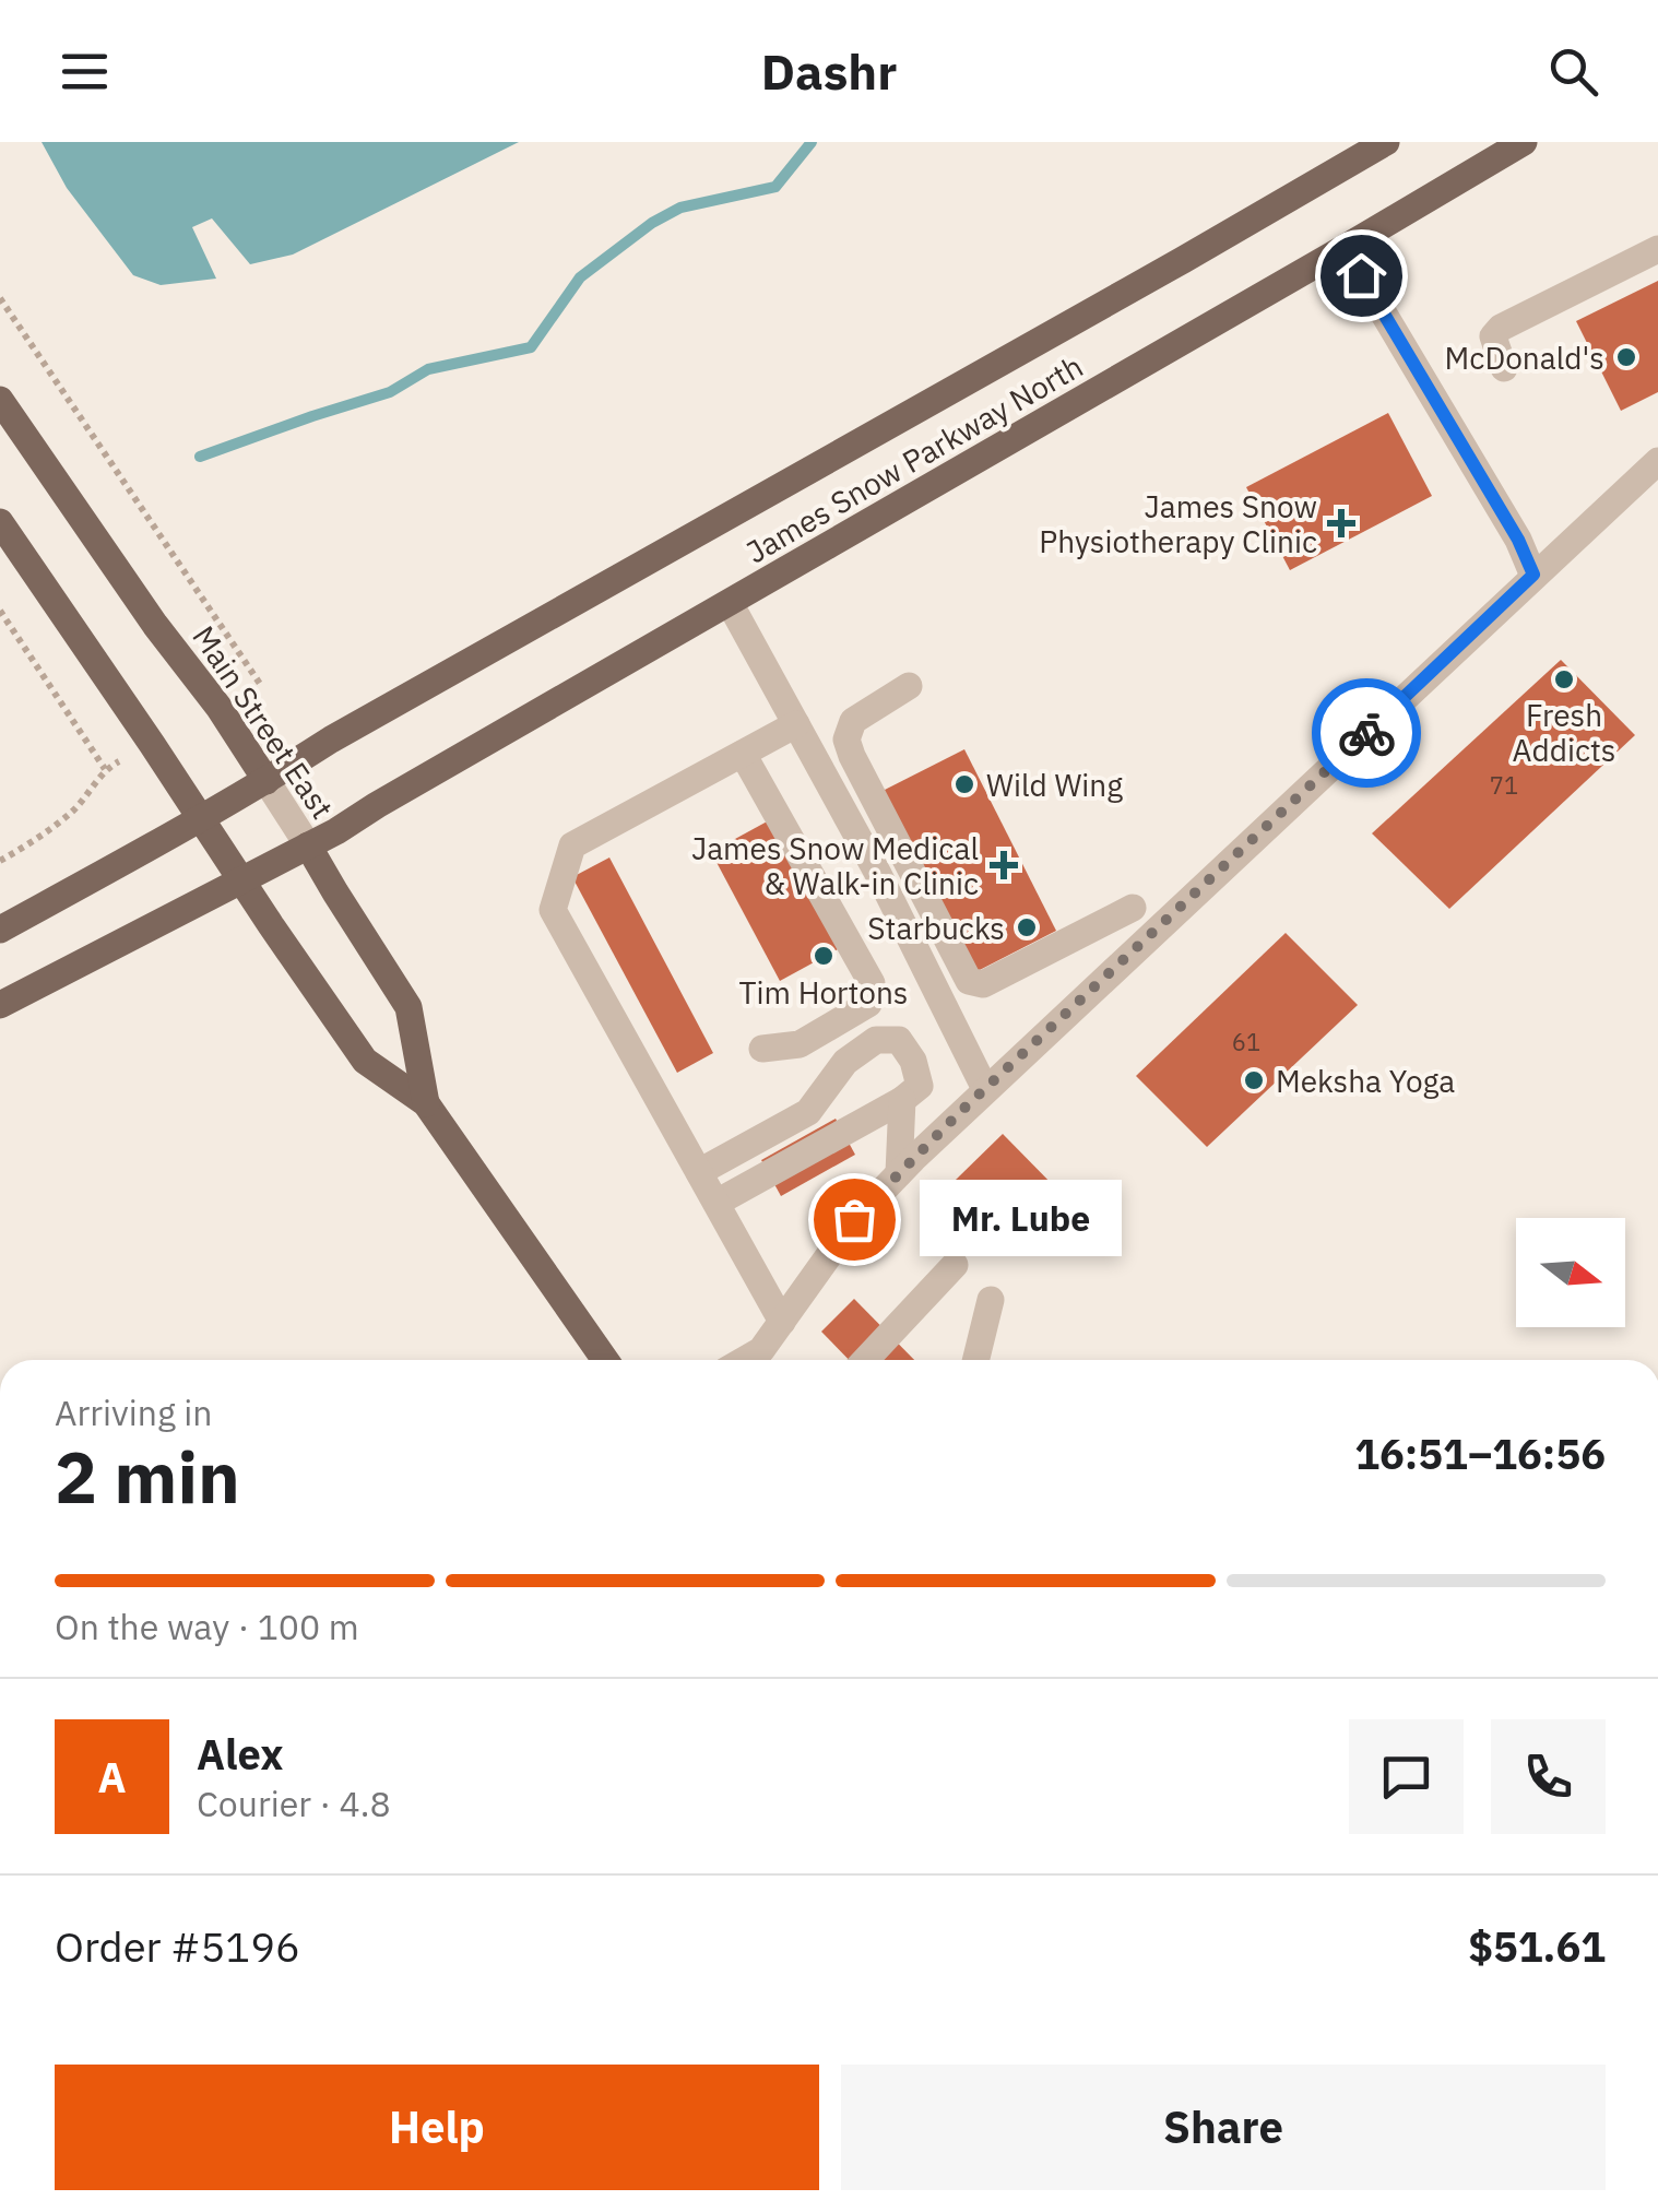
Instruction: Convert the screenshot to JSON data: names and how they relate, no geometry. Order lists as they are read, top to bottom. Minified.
{"streets":{"main road":["James Snow Parkway North","Main Street East"]},"crossings":[["James Snow Parkway North","Main Street East"]],"places":{"other":["McDonald's","Fresh Addicts","Wild Wing","Starbucks","Tim Hortons","Meksha Yoga","Mr. Lube"],"health":["James Snow Physiotherapy Clinic","James Snow Medical & Walk-in Clinic"]},"house_numbers":["71","61"],"north":"right","page":{"header":"Dashr","bubble":"Mr. Lube","heading":["2 min","Arriving in","16:51–16:56"],"panel":["Alex","Courier · 4.8","Order #5196","$51.61"],"bar":"On the way · 100 m","round":"A","buttons":["Help","Share"]}}
